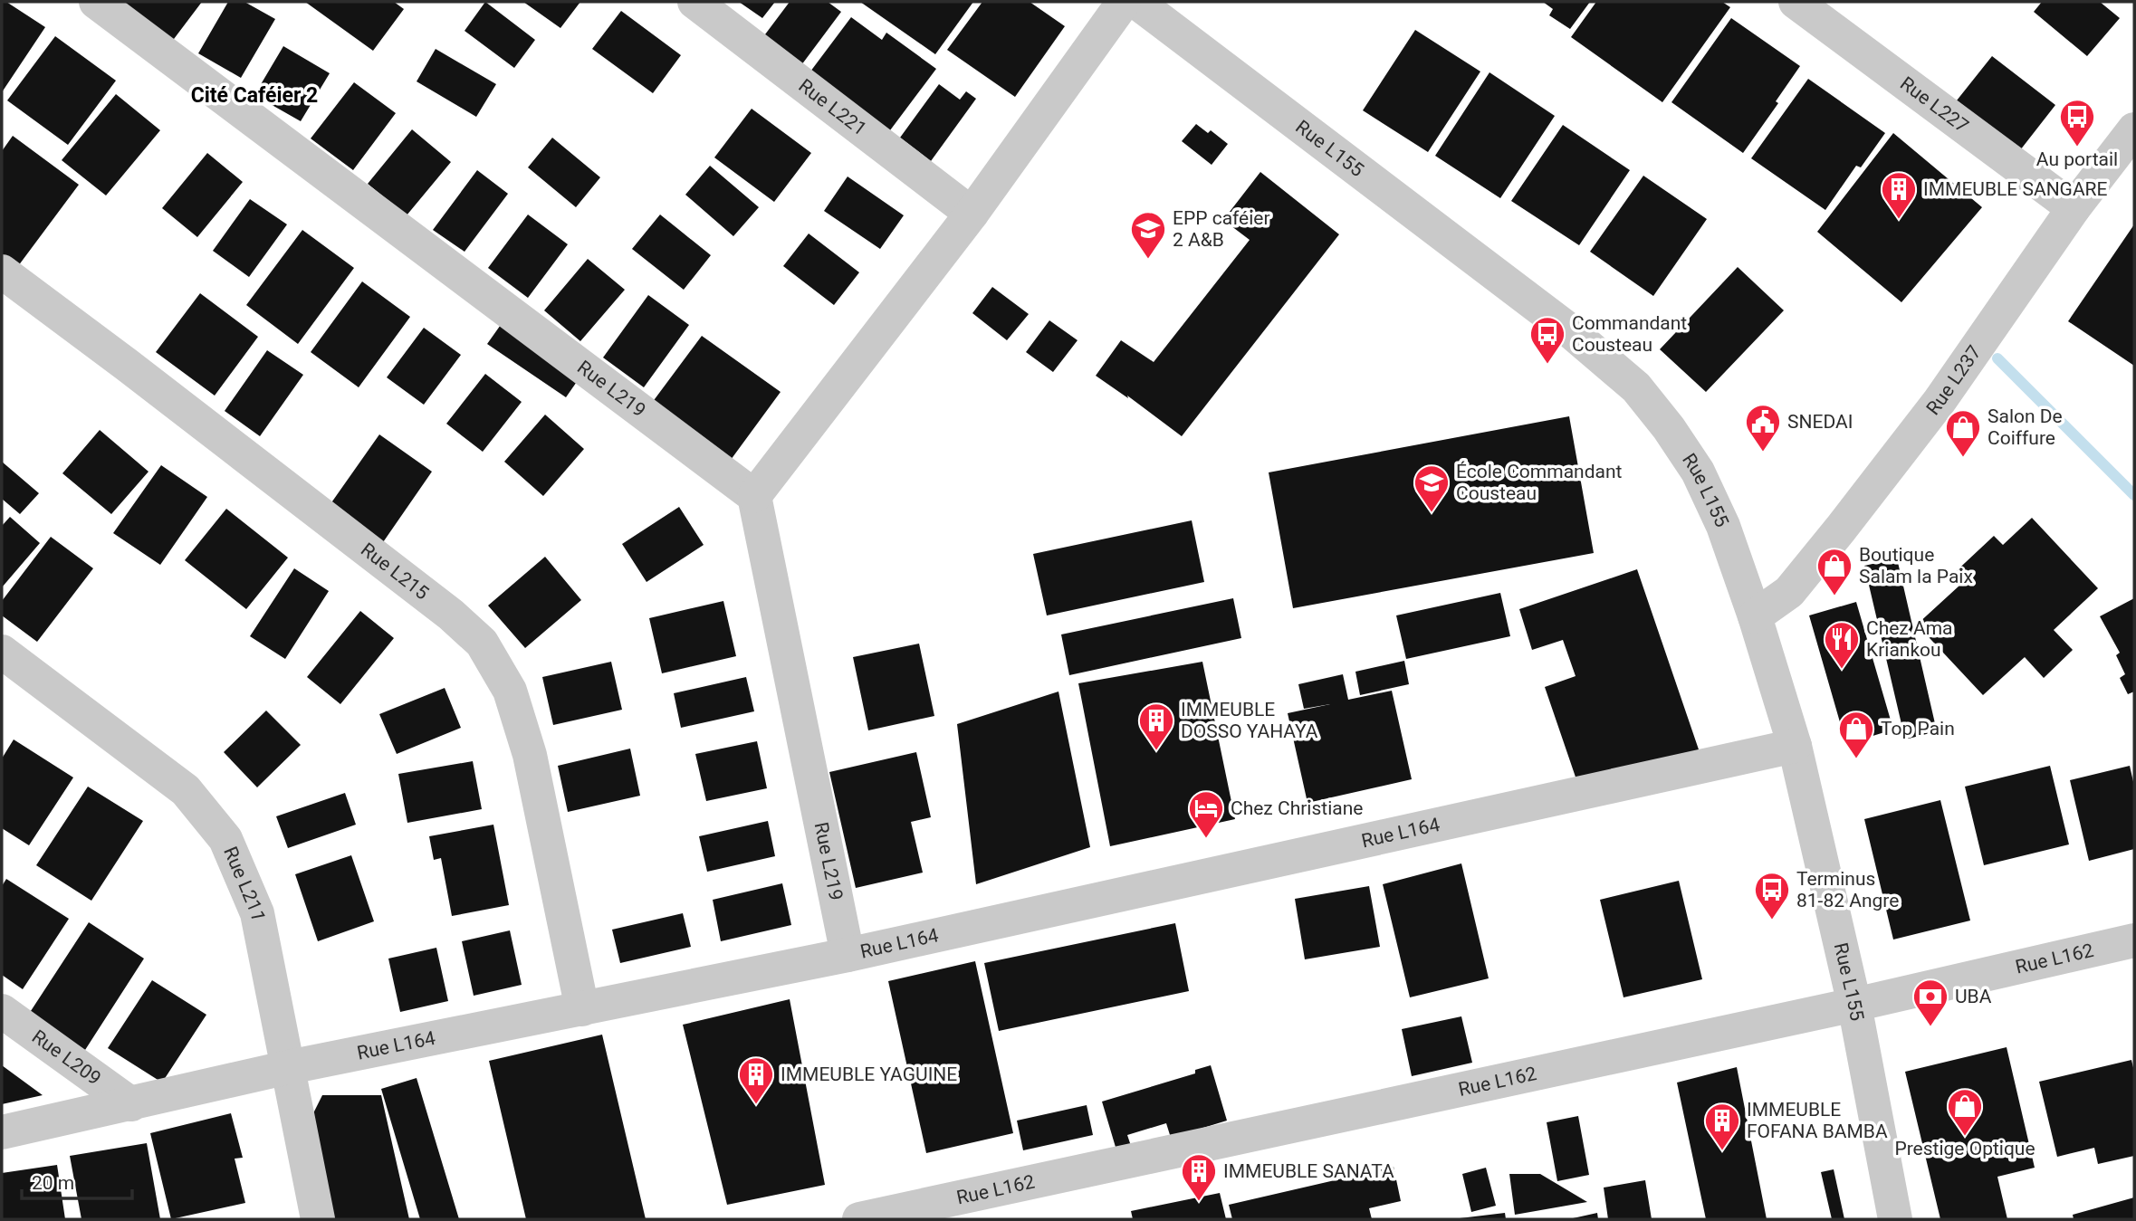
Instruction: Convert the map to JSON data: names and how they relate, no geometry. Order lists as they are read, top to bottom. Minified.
{"streets":{"street":["Rue L227","Rue L221","Rue L155","Rue L237","Rue L219","Rue L215","Rue L164","Rue L211","Rue L162","Rue L209"]},"crossings":[["Rue L227","Rue L237"],["Rue L155","Rue L237"],["Rue L155","Rue L164"],["Rue L155","Rue L162"],["Rue L219","Rue L164"],["Rue L215","Rue L164"],["Rue L164","Rue L211"],["Rue L164","Rue L209"]],"districts":["Cité Caféier 2"],"places":{"bus stop":["Au portail","Commandant Cousteau","Terminus 81-82 Angre"],"building":["IMMEUBLE SANGARE","IMMEUBLE DOSSO YAHAYA","IMMEUBLE YAGUINE","IMMEUBLE FOFANA BAMBA","IMMEUBLE SANATA"],"school or university":["EPP caféier 2 A&B","École Commandant Cousteau"],"public building":["SNEDAI"],"shop":["Salon De Coiffure","Boutique Salam la Paix","Top Pain","Prestige Optique"],"restaurant":["Chez Ama Kriankou"],"hotel":["Chez Christiane"],"bank":["UBA"]},"scale_bar":"20 m"}
